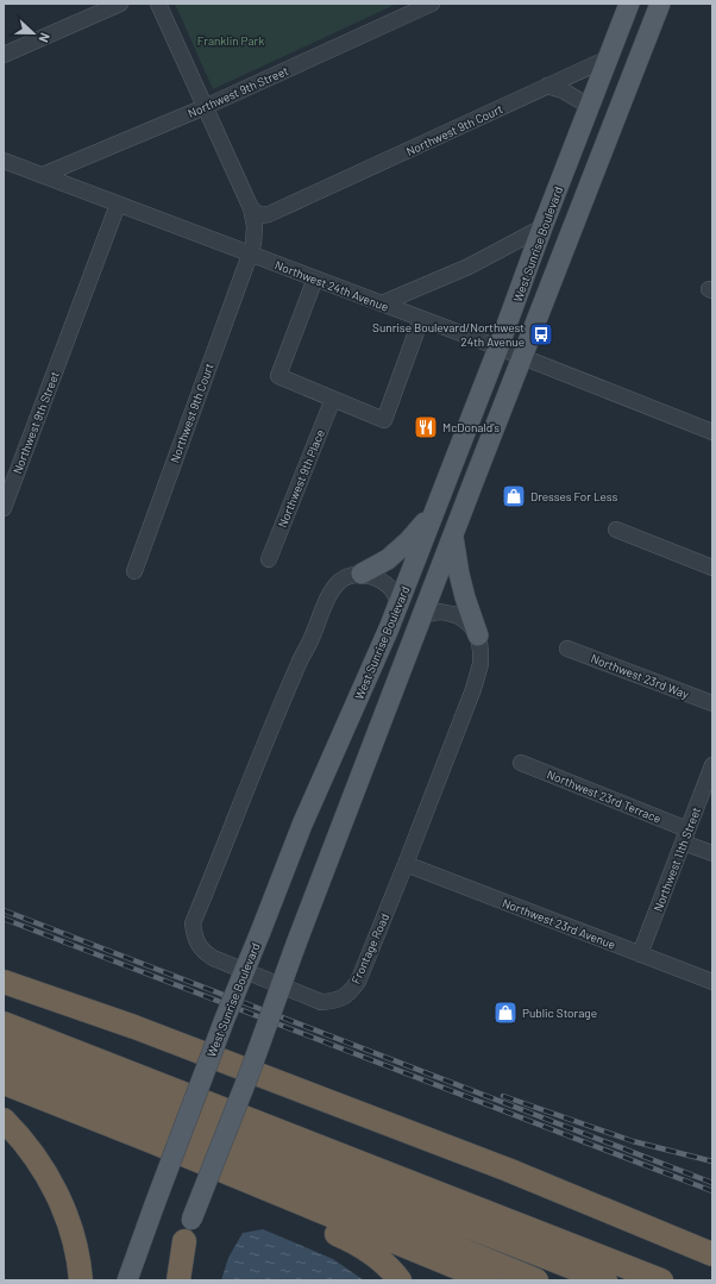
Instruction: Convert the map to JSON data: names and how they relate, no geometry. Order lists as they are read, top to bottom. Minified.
{"streets":{"main road":["West Sunrise Boulevard"],"street":["Northwest 9th Street","Northwest 9th Court","Northwest 24th Avenue","Northwest 9th Place","Northwest 23rd Way","Northwest 23rd Terrace","Northwest 11th Street","Northwest 23rd Avenue","Frontage Road"]},"crossings":[["Northwest 9th Street","Northwest 24th Avenue"],["Northwest 9th Court","West Sunrise Boulevard"],["Northwest 9th Court","Northwest 24th Avenue"],["West Sunrise Boulevard","Northwest 24th Avenue"],["Northwest 23rd Terrace","Northwest 11th Street"],["Northwest 11th Street","Northwest 23rd Avenue"],["Northwest 23rd Avenue","Frontage Road"]],"parks":["Franklin Park"],"places":{"bus stop":["Sunrise Boulevard/Northwest 24th Avenue"],"restaurant":["McDonald's"],"shop":["Dresses For Less","Public Storage"]},"north":"right"}
